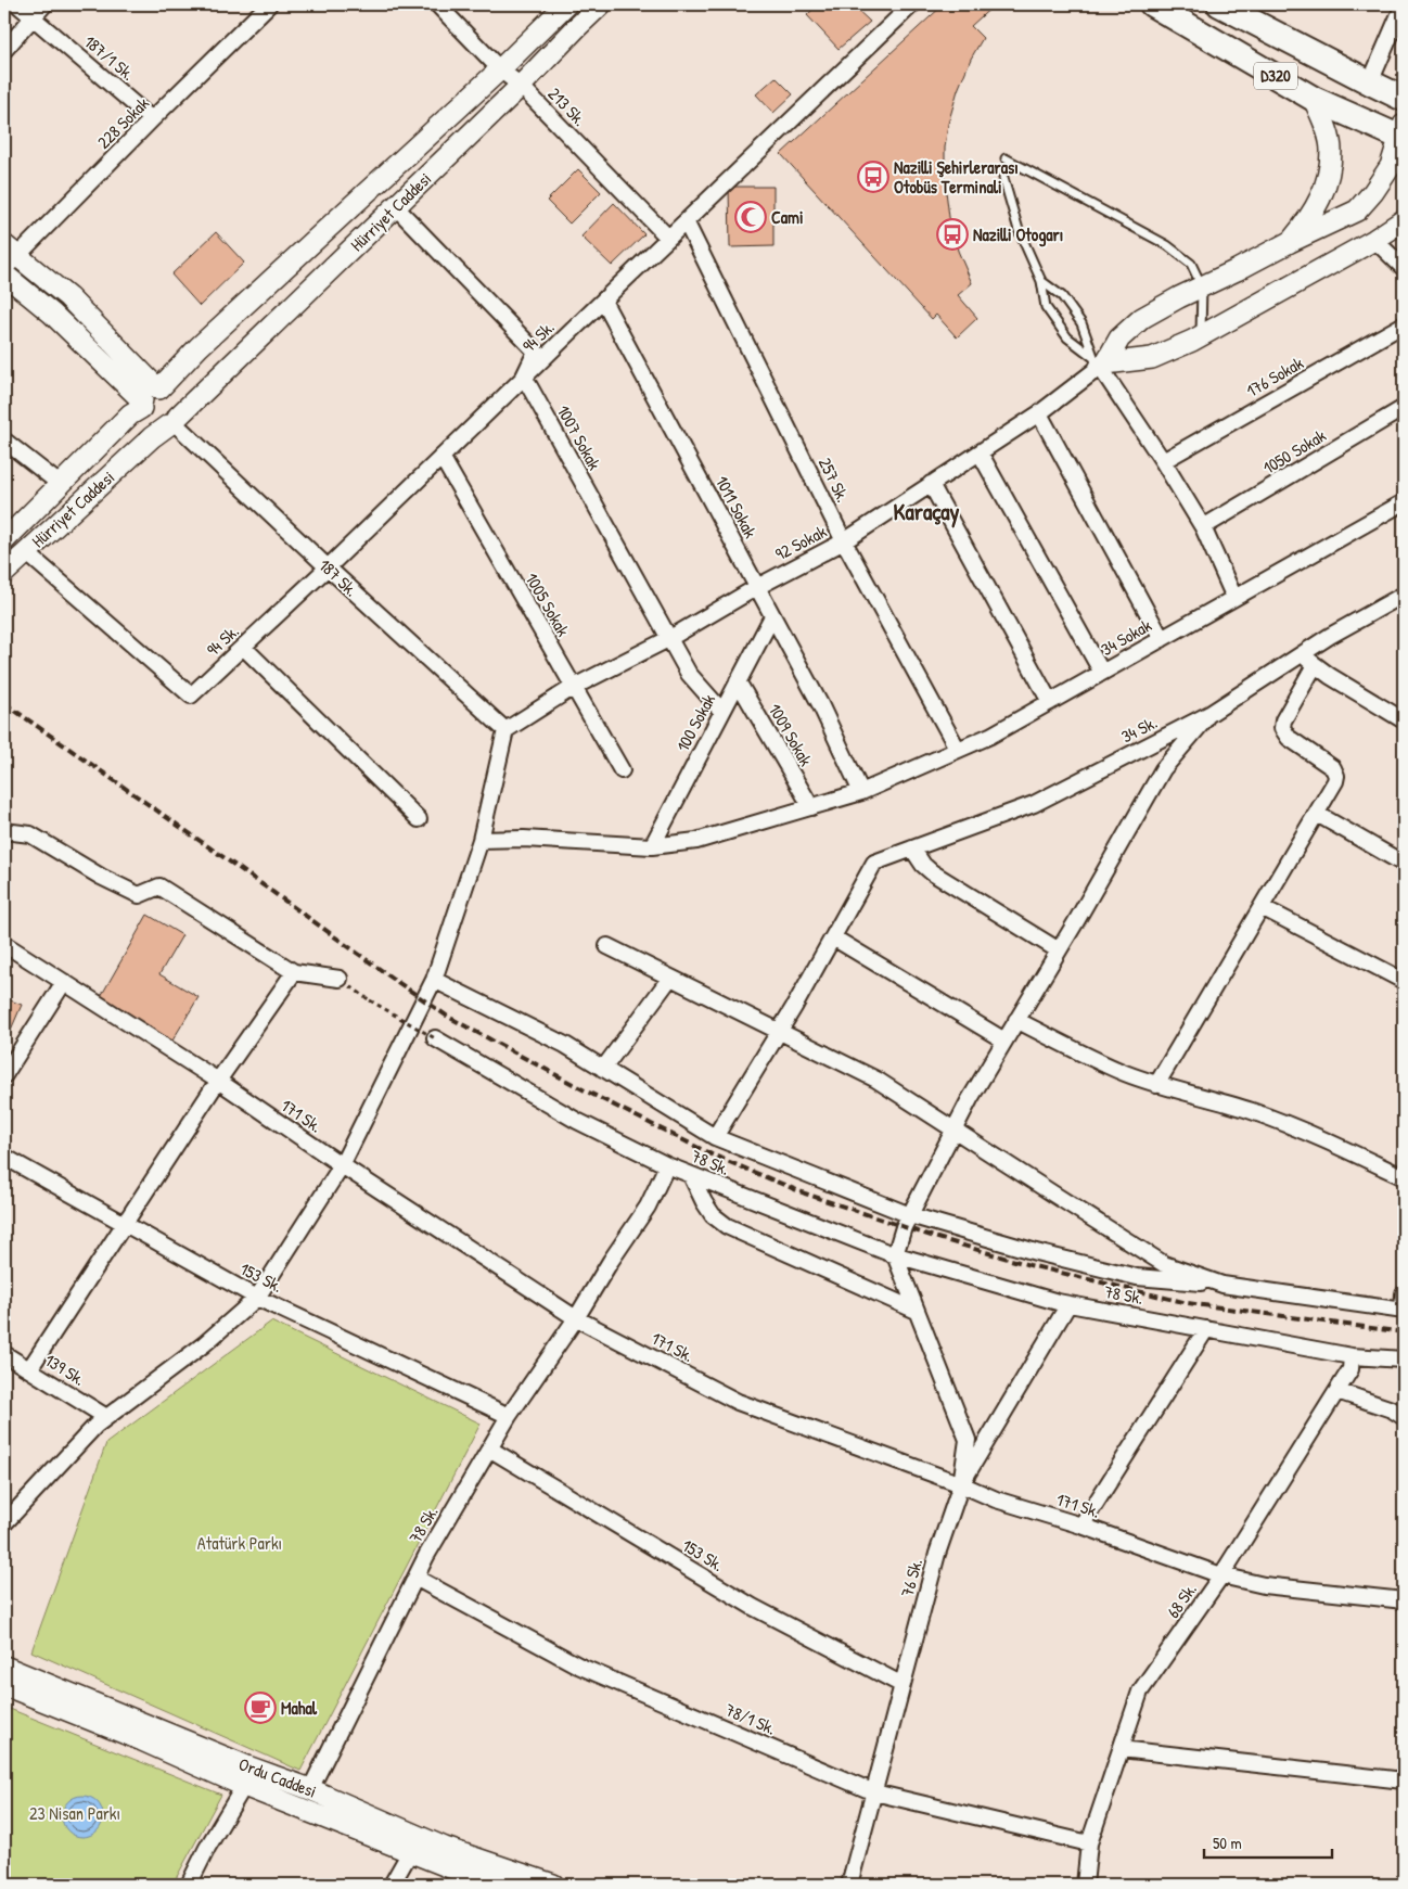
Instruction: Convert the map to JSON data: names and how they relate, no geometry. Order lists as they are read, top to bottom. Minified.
{"streets":{"highway":["D320"],"main road":["Hürriyet Caddesi","Ordu Caddesi"],"street":["187/1 Sk.","213 Sk.","228 Sokak","94 Sk.","176 Sokak","1007 Sokak","1050 Sokak","257 Sk.","1011 Sokak","92 Sokak","187 Sk.","1005 Sokak","34 Sokak","100 Sokak","34 Sk.","1009 Sokak","171 Sk.","78 Sk.","153 Sk.","139 Sk.","76 Sk.","68 Sk.","78/1 Sk."]},"crossings":[["187/1 Sk.","228 Sokak"],["213 Sk.","Hürriyet Caddesi"],["213 Sk.","94 Sk."],["Hürriyet Caddesi","94 Sk."],["Hürriyet Caddesi","187 Sk."],["94 Sk.","1007 Sokak"],["94 Sk.","257 Sk."],["94 Sk.","1011 Sokak"],["94 Sk.","187 Sk."],["94 Sk.","1005 Sokak"],["1007 Sokak","92 Sokak"],["1007 Sokak","100 Sokak"],["257 Sk.","92 Sokak"],["257 Sk.","34 Sokak"],["1011 Sokak","92 Sokak"],["1011 Sokak","34 Sokak"],["1011 Sokak","100 Sokak"],["92 Sokak","187 Sk."],["92 Sokak","1005 Sokak"],["34 Sokak","100 Sokak"],["34 Sokak","1009 Sokak"],["100 Sokak","1009 Sokak"],["171 Sk.","78 Sk."],["171 Sk.","76 Sk."],["171 Sk.","68 Sk."],["78 Sk.","153 Sk."],["78 Sk.","76 Sk."],["78 Sk.","68 Sk."],["78 Sk.","78/1 Sk."],["78 Sk.","Ordu Caddesi"],["153 Sk.","76 Sk."],["76 Sk.","78/1 Sk."],["68 Sk.","78/1 Sk."]],"districts":["Karaçay"],"parks":["Atatürk Parkı","23 Nisan Parkı"],"places":{"bus stop":["Nazilli Şehirlerarası Otobüs Terminali","Nazilli Otogarı"],"mosque":["Cami"],"cafe":["Mahal"]},"scale_bar":"50 m"}
